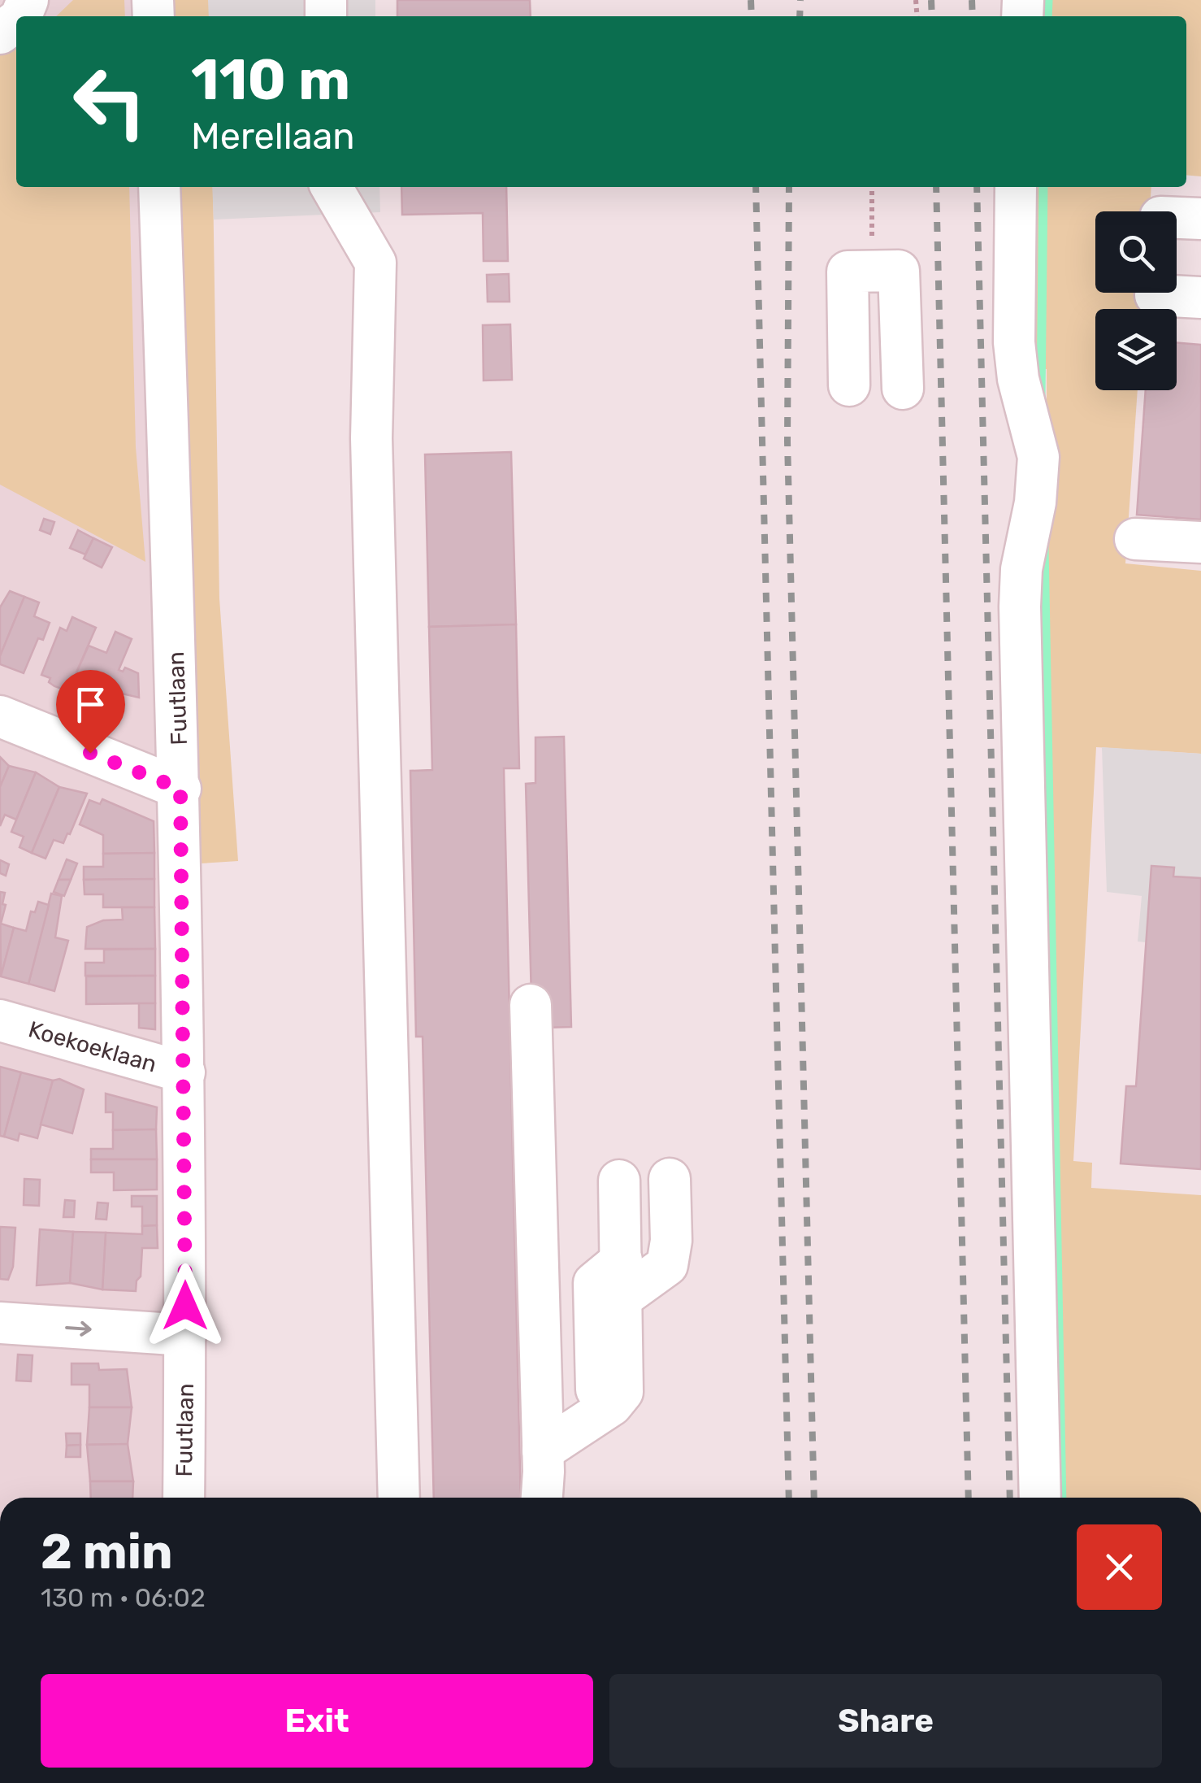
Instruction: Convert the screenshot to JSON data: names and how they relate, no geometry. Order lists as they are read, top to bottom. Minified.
{"streets":{"street":["Fuutlaan","Koekoeklaan"]},"crossings":[["Fuutlaan","Koekoeklaan"]],"page":{"turn":["110 m","Merellaan"],"heading":["2 min","130 m · 06:02"],"buttons":["Exit","Share"]}}
